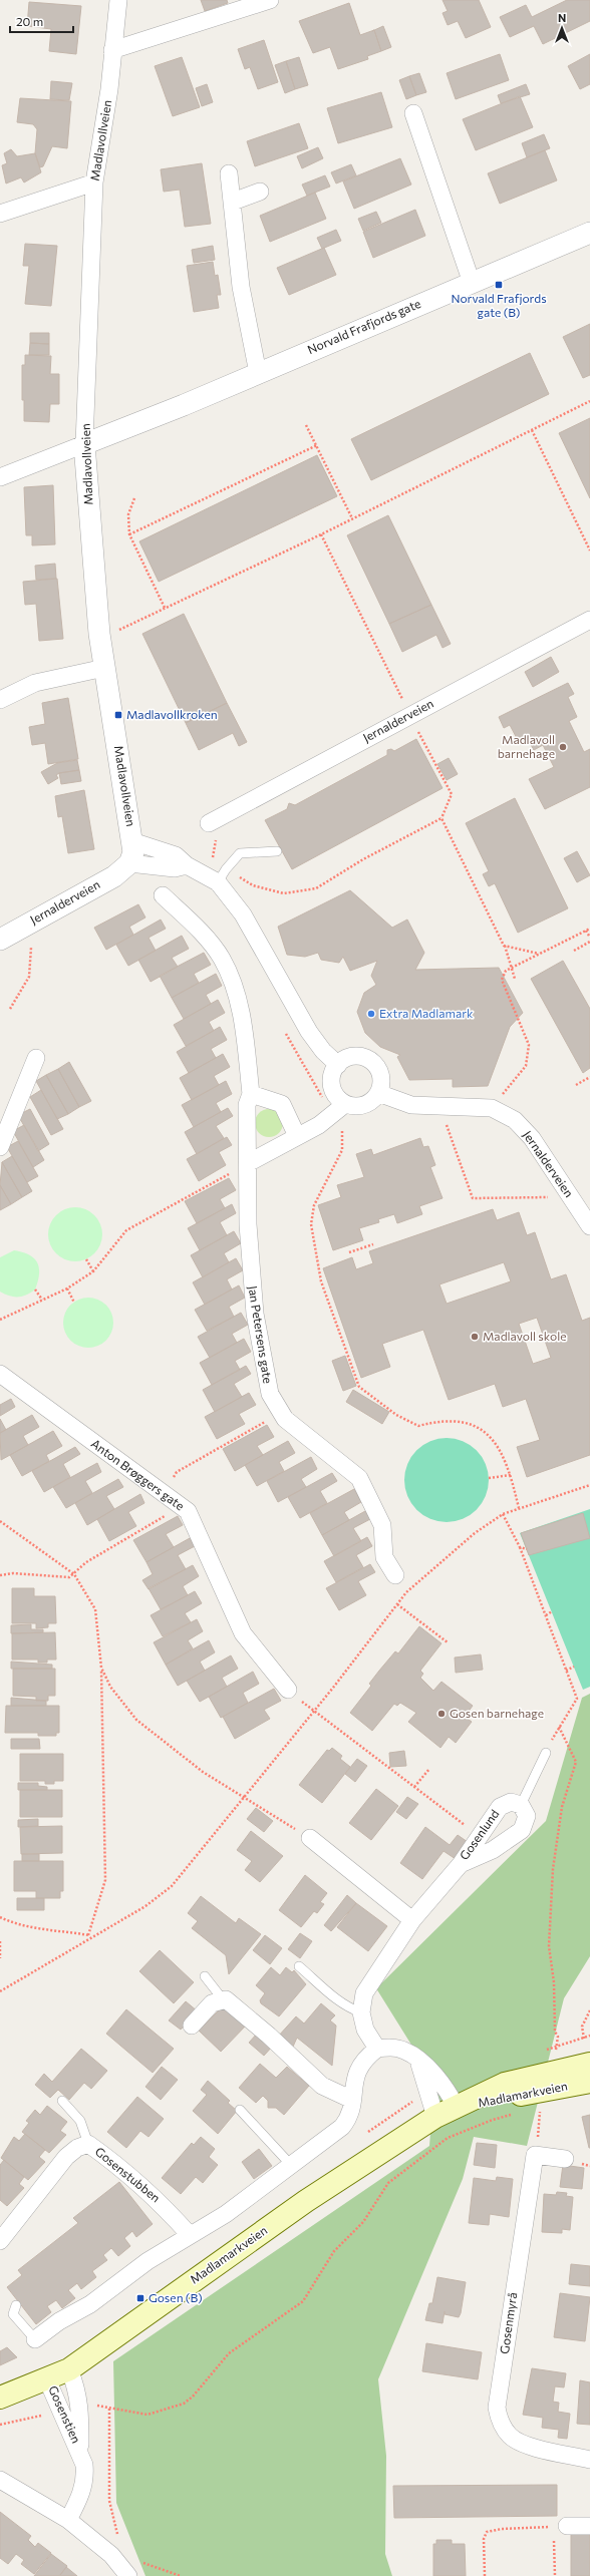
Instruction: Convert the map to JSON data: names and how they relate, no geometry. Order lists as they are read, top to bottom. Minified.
{"streets":{"main road":["Madlamarkveien"],"street":["Madlavollveien","Norvald Frafjords gate","Jernalderveien","Jan Petersens gate","Anton Brøggers gate","Gosenlund","Gosenstubben","Gosenmyrå","Gosenstien"]},"crossings":[["Madlavollveien","Norvald Frafjords gate"],["Madlavollveien","Jernalderveien"],["Madlamarkveien","Gosenstien"]],"places":{"transit":["Norvald Frafjords gate (B)","Madlavollkroken","Gosen (B)"],"other":["Madlavoll barnehage","Extra Madlamark","Madlavoll skole","Gosen barnehage"]},"scale_bar":"20 m","north":"top"}
